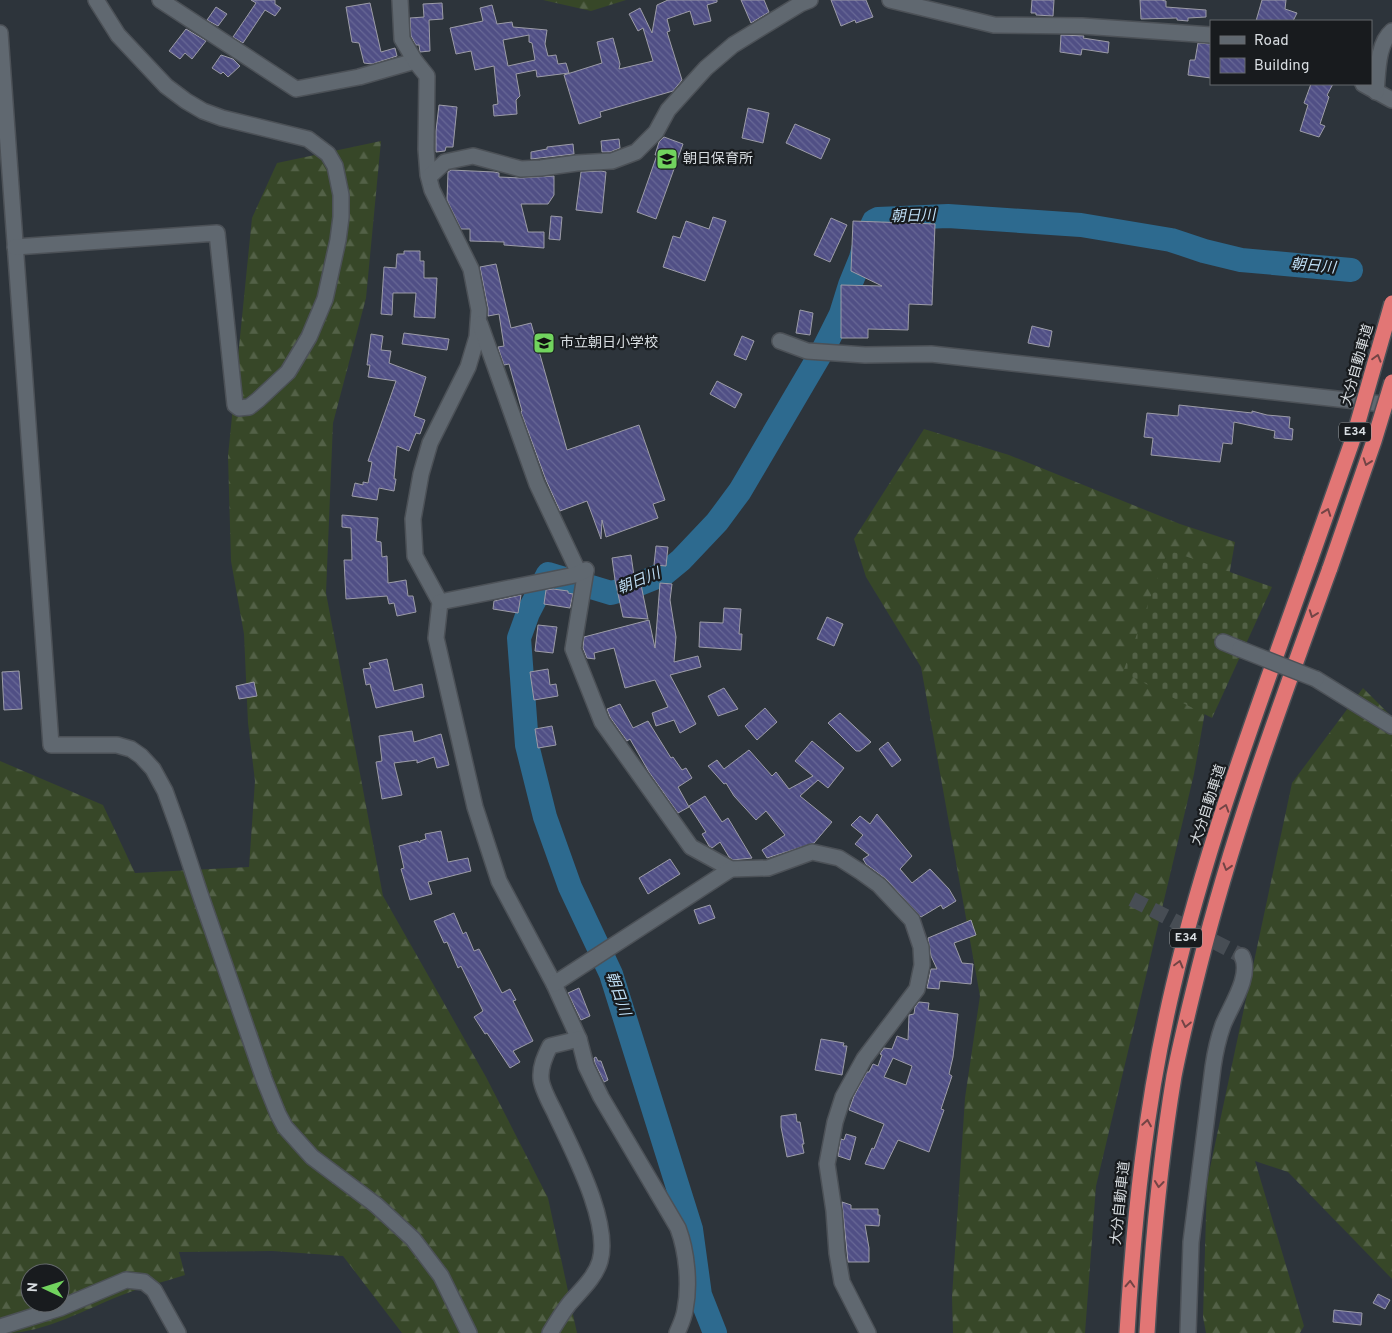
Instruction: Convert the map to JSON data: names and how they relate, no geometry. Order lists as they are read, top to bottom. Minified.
{"streets":{"highway":["大分自動車道","E34"]},"water":["朝日川"],"places":{"school or university":["朝日保育所","市立朝日小学校"]},"legend":["Road","Building"],"north":"left"}
